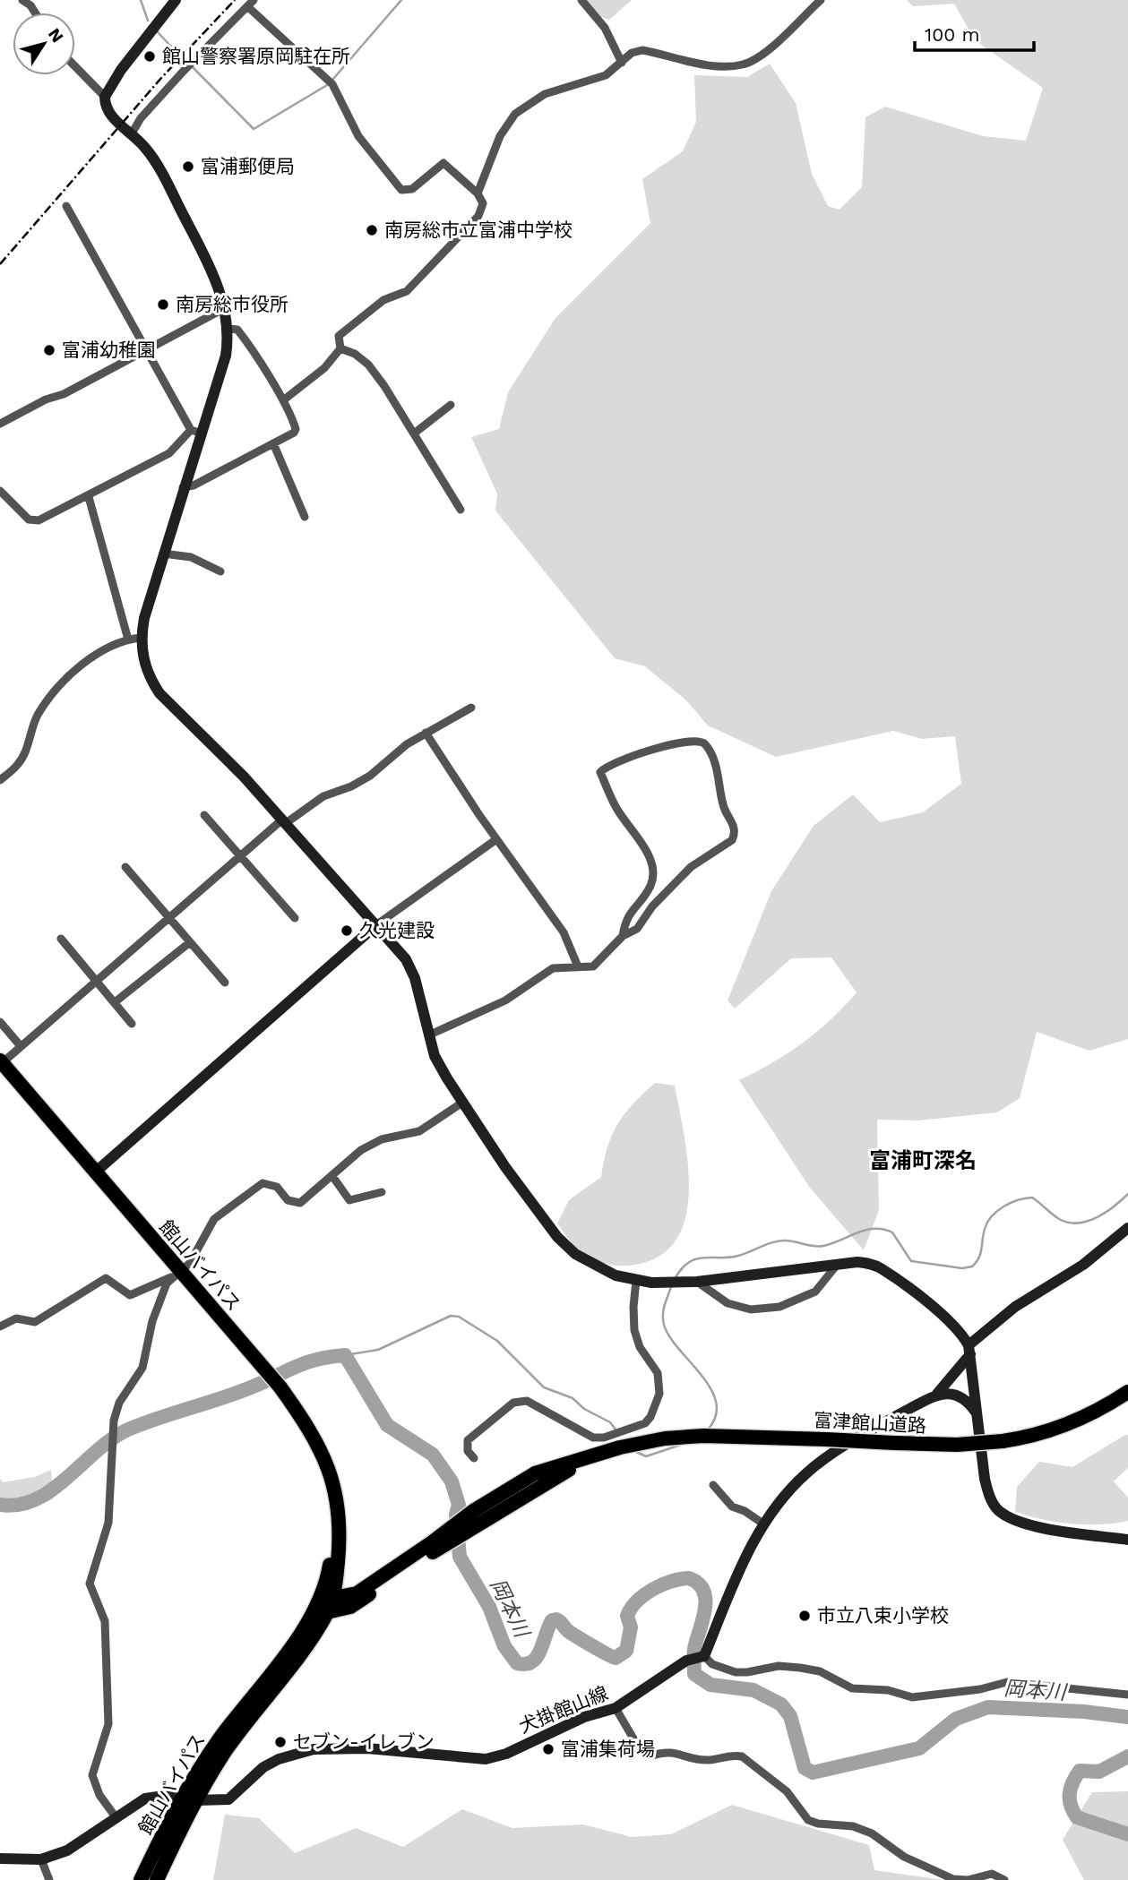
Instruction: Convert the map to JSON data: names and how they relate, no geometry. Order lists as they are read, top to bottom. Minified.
{"streets":{"highway":["館山バイパス","富津館山道路"],"street":["犬掛館山線"]},"crossings":[["館山バイパス","犬掛館山線"]],"districts":["富浦町深名"],"water":["岡本川"],"places":["館山警察署原岡駐在所","富浦郵便局","南房総市立富浦中学校","南房総市役所","富浦幼稚園","久光建設","市立八束小学校","セブン-イレブン","富浦集荷場"],"scale_bar":"100 m","north":"top right"}
